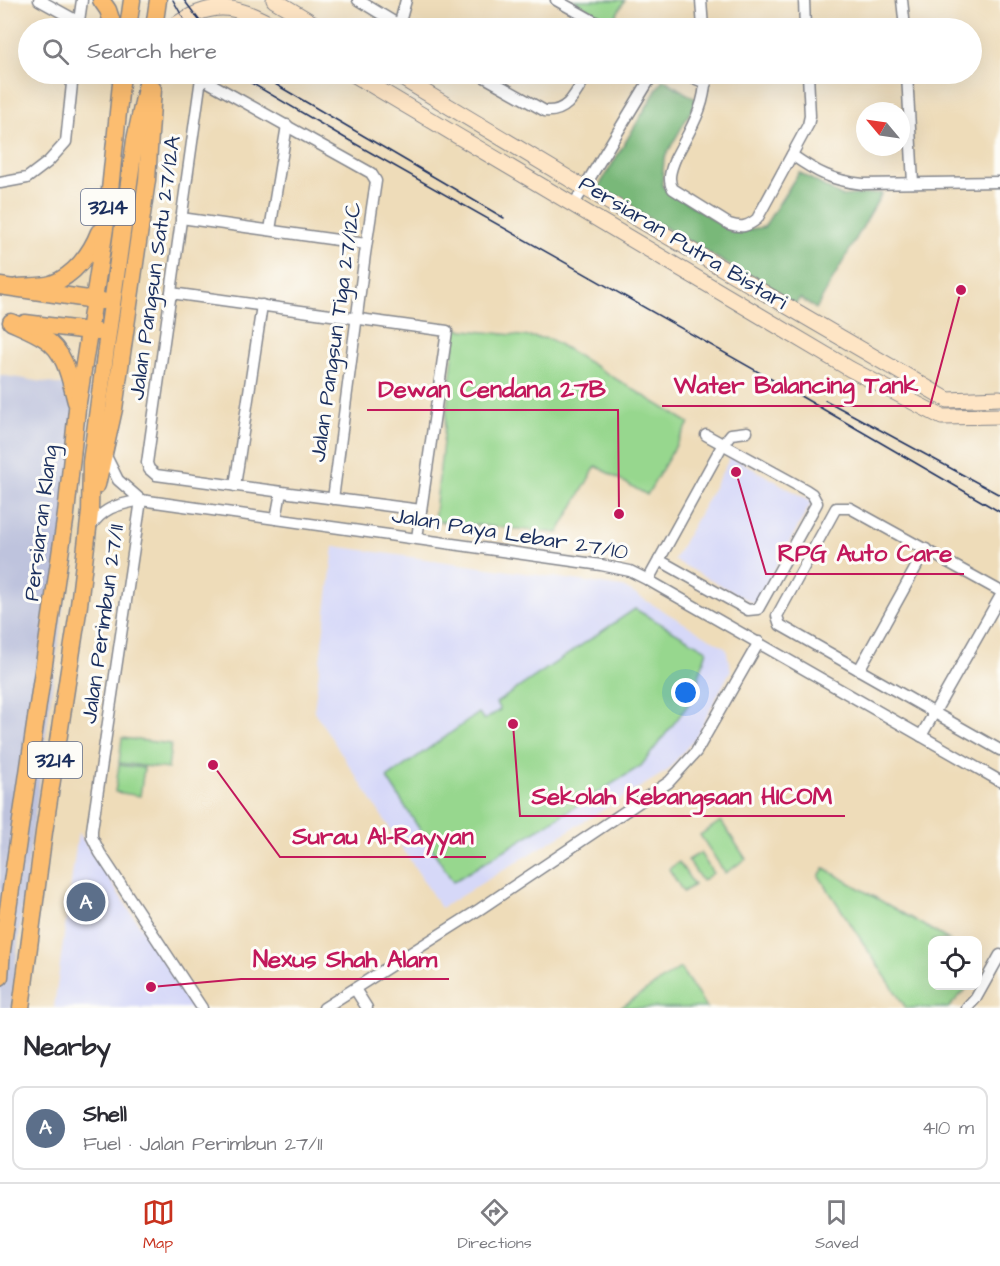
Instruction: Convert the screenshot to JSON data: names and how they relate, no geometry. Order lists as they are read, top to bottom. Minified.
{"streets":{"main road":["3214","Persiaran Putra Bistari","Persiaran Klang"],"street":["Jalan Pangsun Satu 27/12A","Jalan Pangsun Tiga 27/12C","Jalan Paya Lebar 27/10","Jalan Perimbun 27/11"]},"crossings":[["Jalan Pangsun Satu 27/12A","Jalan Pangsun Tiga 27/12C"],["Persiaran Klang","Jalan Paya Lebar 27/10"],["Jalan Paya Lebar 27/10","Jalan Perimbun 27/11"]],"places":["Water Balancing Tank","RPG Auto Care","Dewan Cendana 27B","Sekolah Kebangsaan HICOM","Surau Al-Rayyan","Nexus Shah Alam"],"north":"top left","page":{"search":"Search here","pins":"A","heading":"Nearby","list":[{"mark":"A","name":"Shell","note":"Fuel · Jalan Perimbun 27/11","value":"410 m"}],"nav":["Map","Directions","Saved"]}}
